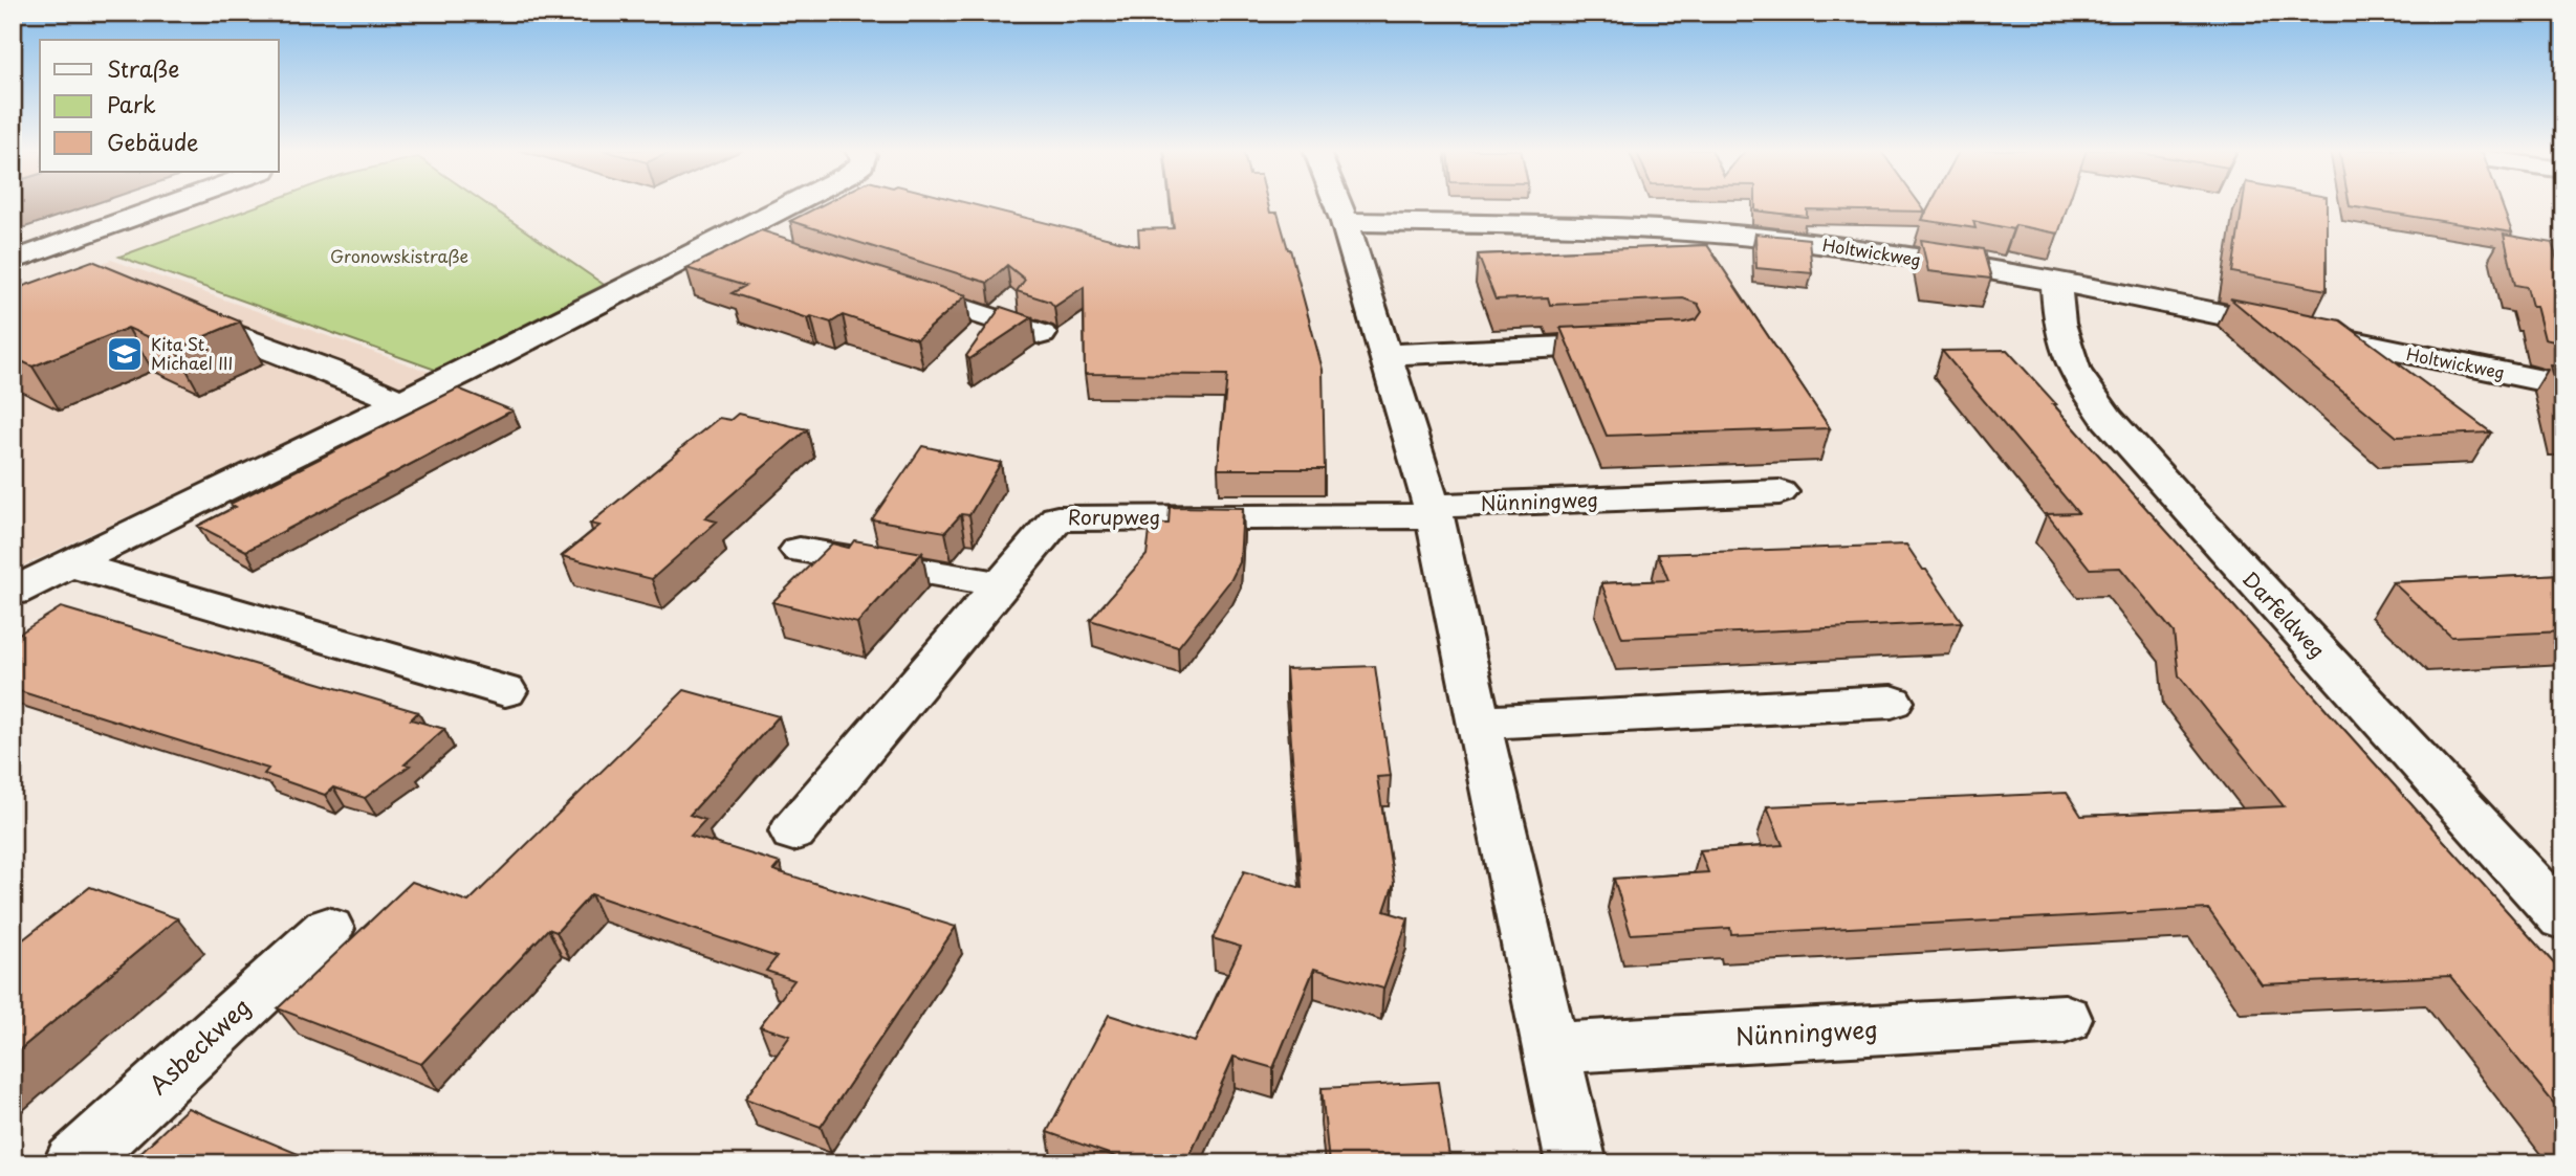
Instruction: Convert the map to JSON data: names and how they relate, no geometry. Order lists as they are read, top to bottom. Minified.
{"streets":{"street":["Holtwickweg","Nünningweg","Rorupweg","Darfeldweg","Asbeckweg"]},"crossings":[["Holtwickweg","Darfeldweg"],["Nünningweg","Rorupweg"]],"parks":["Gronowskistraße"],"places":{"school or university":["Kita St. Michael III"]},"legend":["Straße","Park","Gebäude"]}
